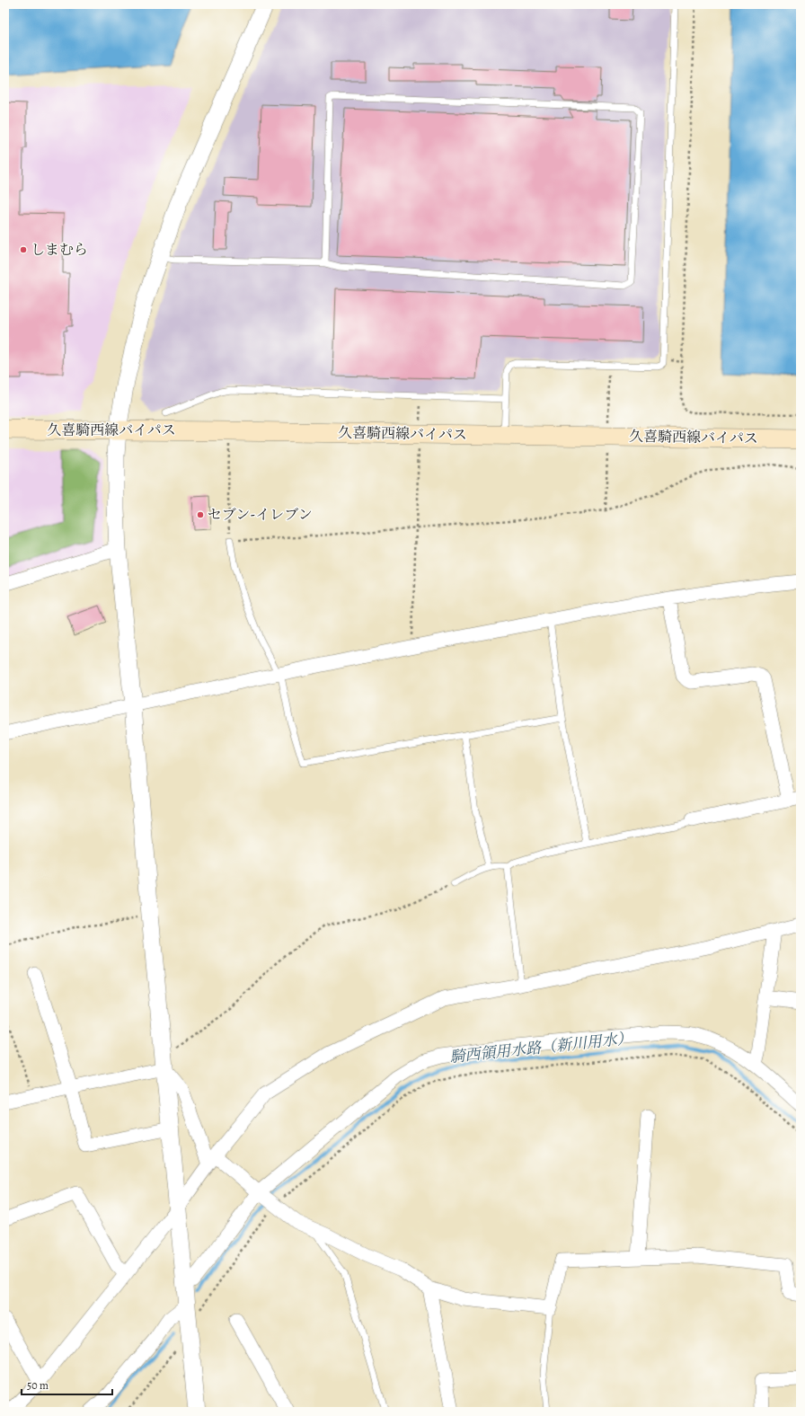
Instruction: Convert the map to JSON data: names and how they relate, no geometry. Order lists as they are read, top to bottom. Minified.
{"streets":{"main road":["久喜騎西線バイパス"]},"water":["騎西領用水路（新川用水）"],"places":["しまむら","セブン-イレブン"],"scale_bar":"50 m"}
